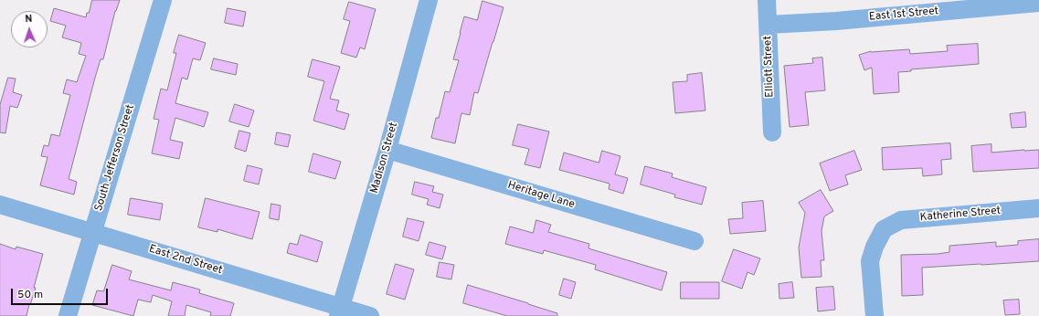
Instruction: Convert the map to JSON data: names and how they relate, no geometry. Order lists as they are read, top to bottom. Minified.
{"streets":{"street":["East 1st Street","Elliott Street","South Jefferson Street","Madison Street","Heritage Lane","Katherine Street","East 2nd Street"]},"crossings":[["East 1st Street","Elliott Street"],["South Jefferson Street","East 2nd Street"],["Madison Street","Heritage Lane"],["Madison Street","East 2nd Street"]],"scale_bar":"50 m","north":"top"}
